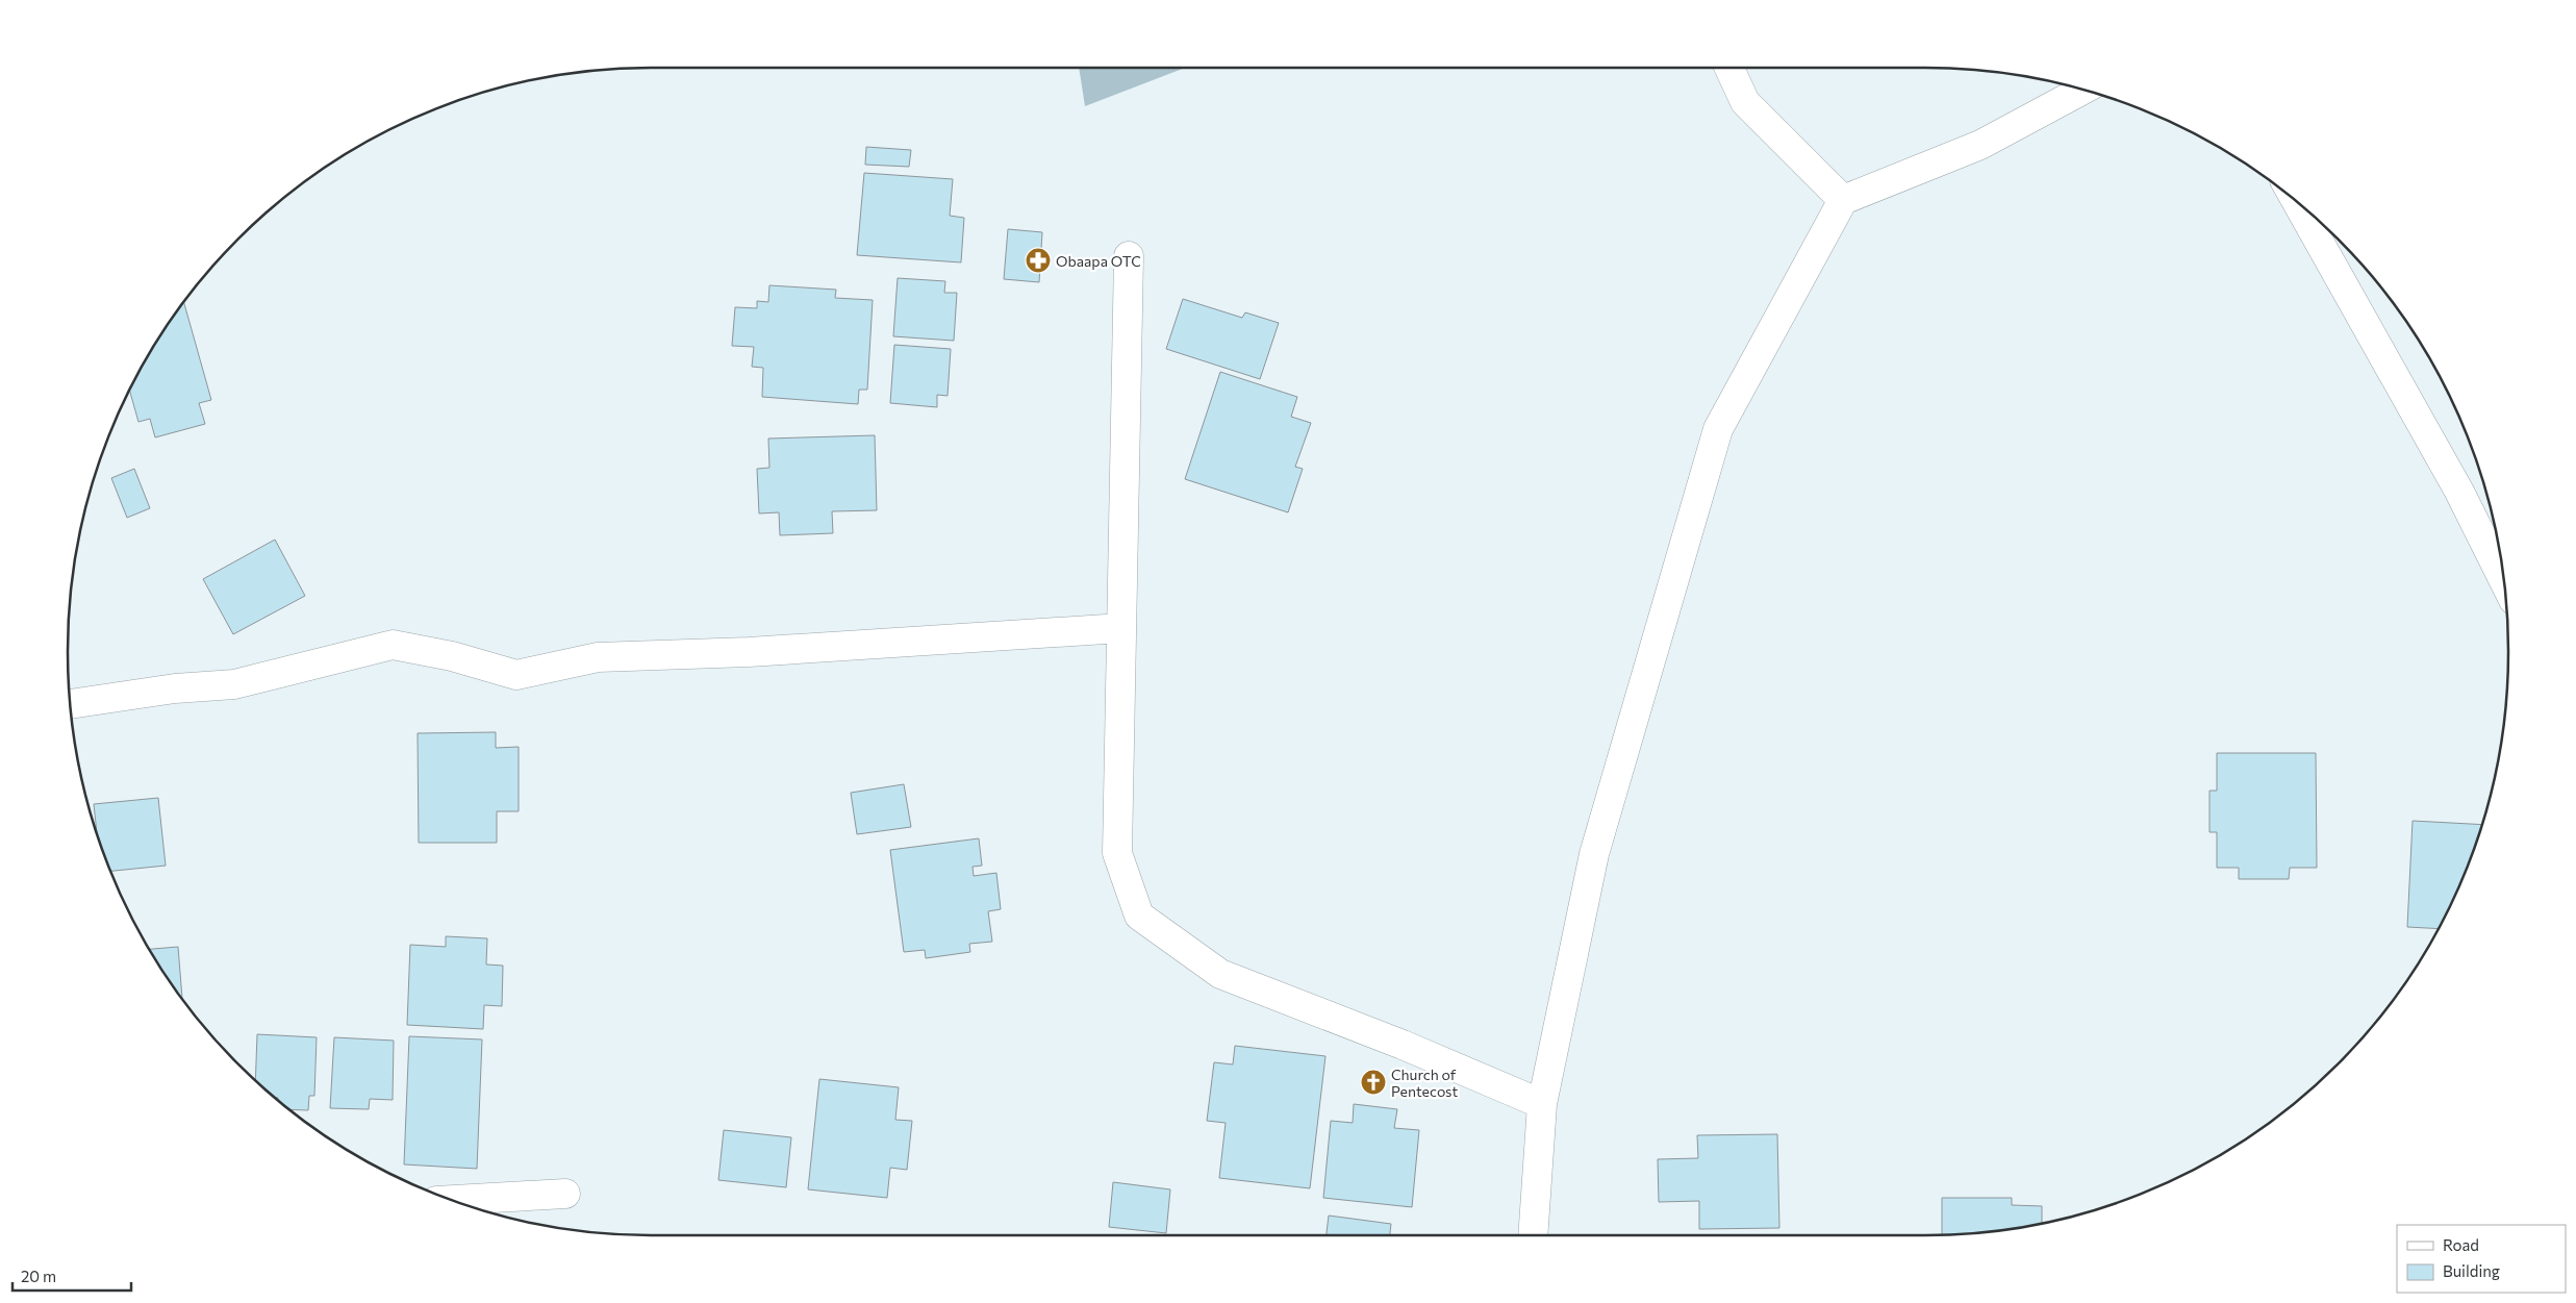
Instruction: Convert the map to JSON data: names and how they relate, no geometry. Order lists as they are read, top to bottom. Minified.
{"places":{"pharmacy":["Obaapa OTC"],"church":["Church of Pentecost"]},"legend":["Road","Building"],"scale_bar":"20 m"}
